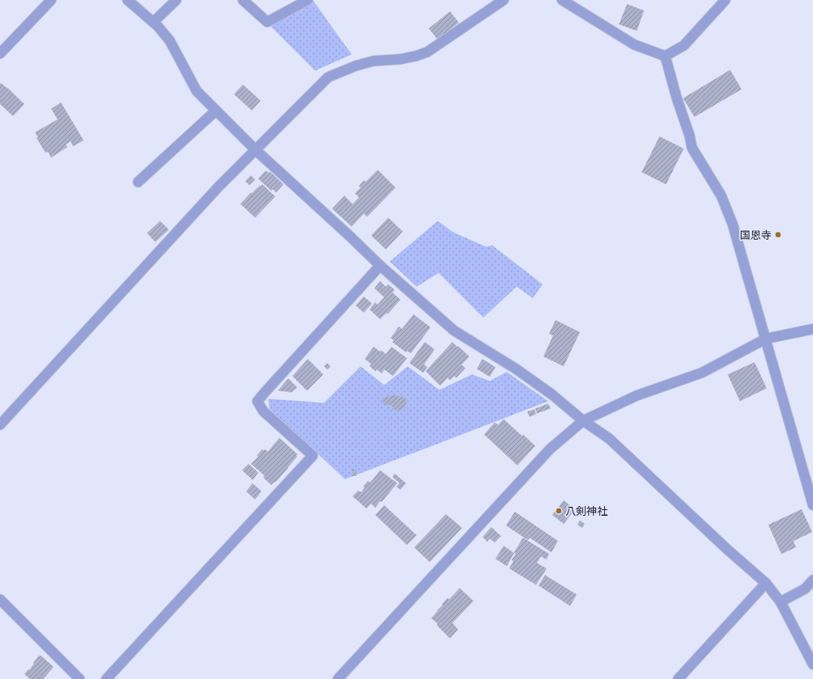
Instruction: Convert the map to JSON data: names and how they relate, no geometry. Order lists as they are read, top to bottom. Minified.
{"places":["国恩寺","八剣神社"]}
